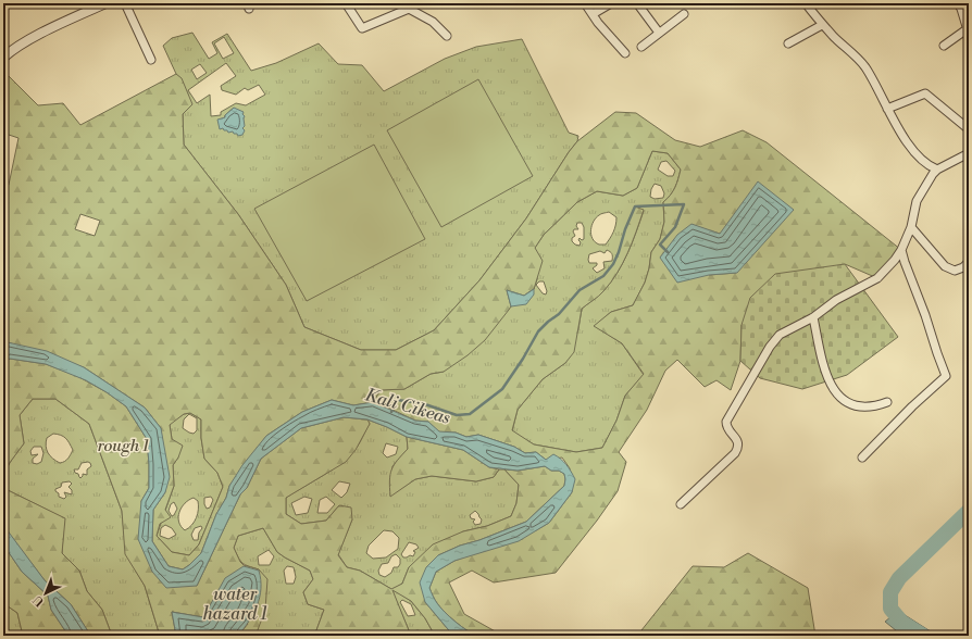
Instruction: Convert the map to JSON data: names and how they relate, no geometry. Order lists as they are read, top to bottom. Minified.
{"water":["Kali Cikeas","water hazard 1"],"parks":["rough 1"],"north":"bottom left"}
